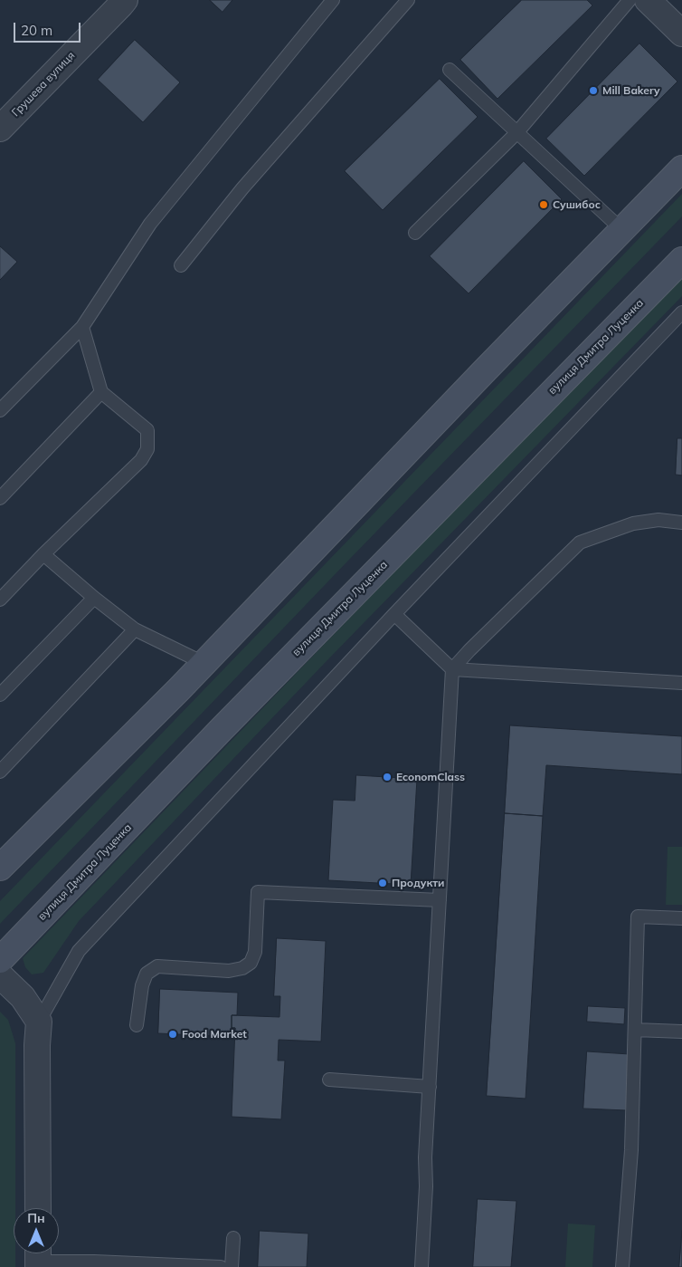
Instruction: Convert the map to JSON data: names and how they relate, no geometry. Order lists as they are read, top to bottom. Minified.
{"streets":{"main road":["вулиця Дмитра Луценка"],"street":["Грушева вулиця"]},"places":["Mill Bakery","Сушибос","EconomClass","Продукти","Food Market"],"scale_bar":"20 m","north":"top"}
